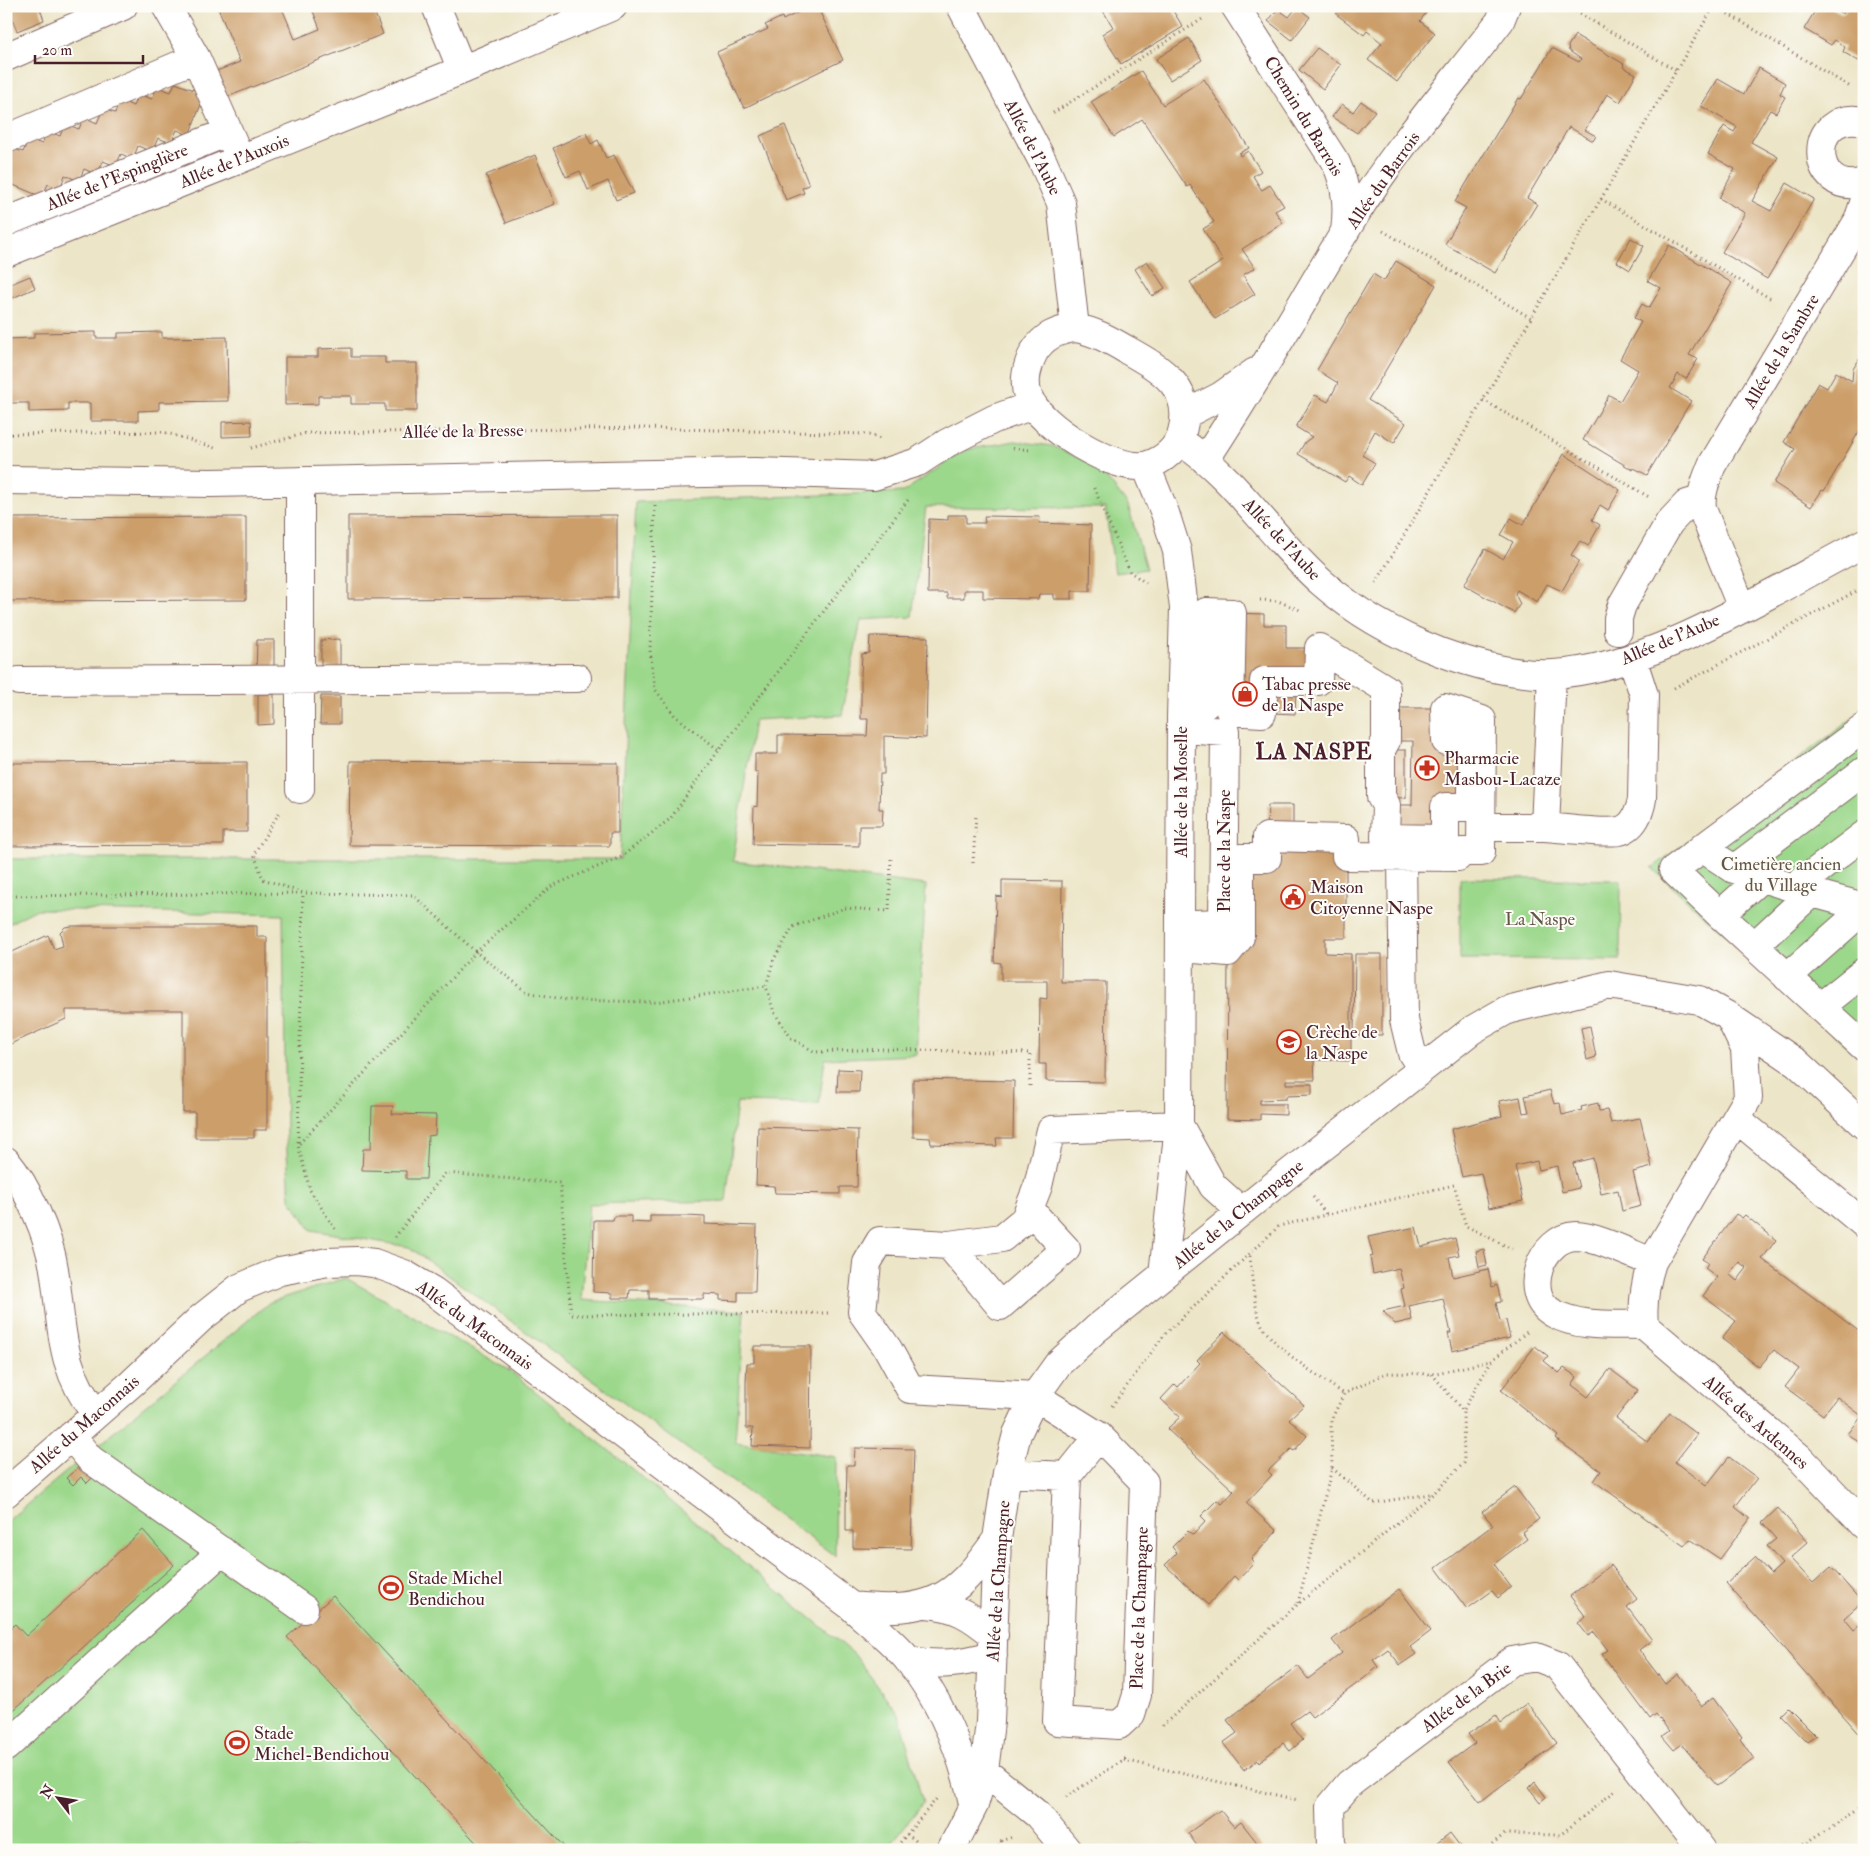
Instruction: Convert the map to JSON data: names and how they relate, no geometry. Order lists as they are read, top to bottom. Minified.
{"streets":{"street":["Chemin du Barrois","Allée de l'Aube","Allée de l'Auxois","Allée de l'Espinglière","Allée du Barrois","Allée de la Sambre","Allée de la Moselle","Place de la Naspe","Allée de la Champagne","Allée du Maconnais","Allée des Ardennes","Place de la Champagne","Allée de la Brie"],"path":["Allée de la Bresse"]},"crossings":[["Chemin du Barrois","Allée du Barrois"],["Allée de l'Aube","Allée du Barrois"],["Allée de l'Aube","Allée de la Moselle"],["Allée du Barrois","Allée de la Moselle"],["Allée de la Moselle","Allée de la Champagne"],["Allée de la Champagne","Allée du Maconnais"],["Allée de la Champagne","Place de la Champagne"]],"districts":["LA NASPE"],"parks":["Cimetière ancien du Village","La Naspe"],"places":{"shop":["Tabac presse de la Naspe"],"pharmacy":["Pharmacie Masbou-Lacaze"],"public building":["Maison Citoyenne Naspe"],"school or university":["Crèche de la Naspe"],"sports":["Stade Michel Bendichou","Stade Michel-Bendichou"]},"scale_bar":"20 m","north":"top left"}
